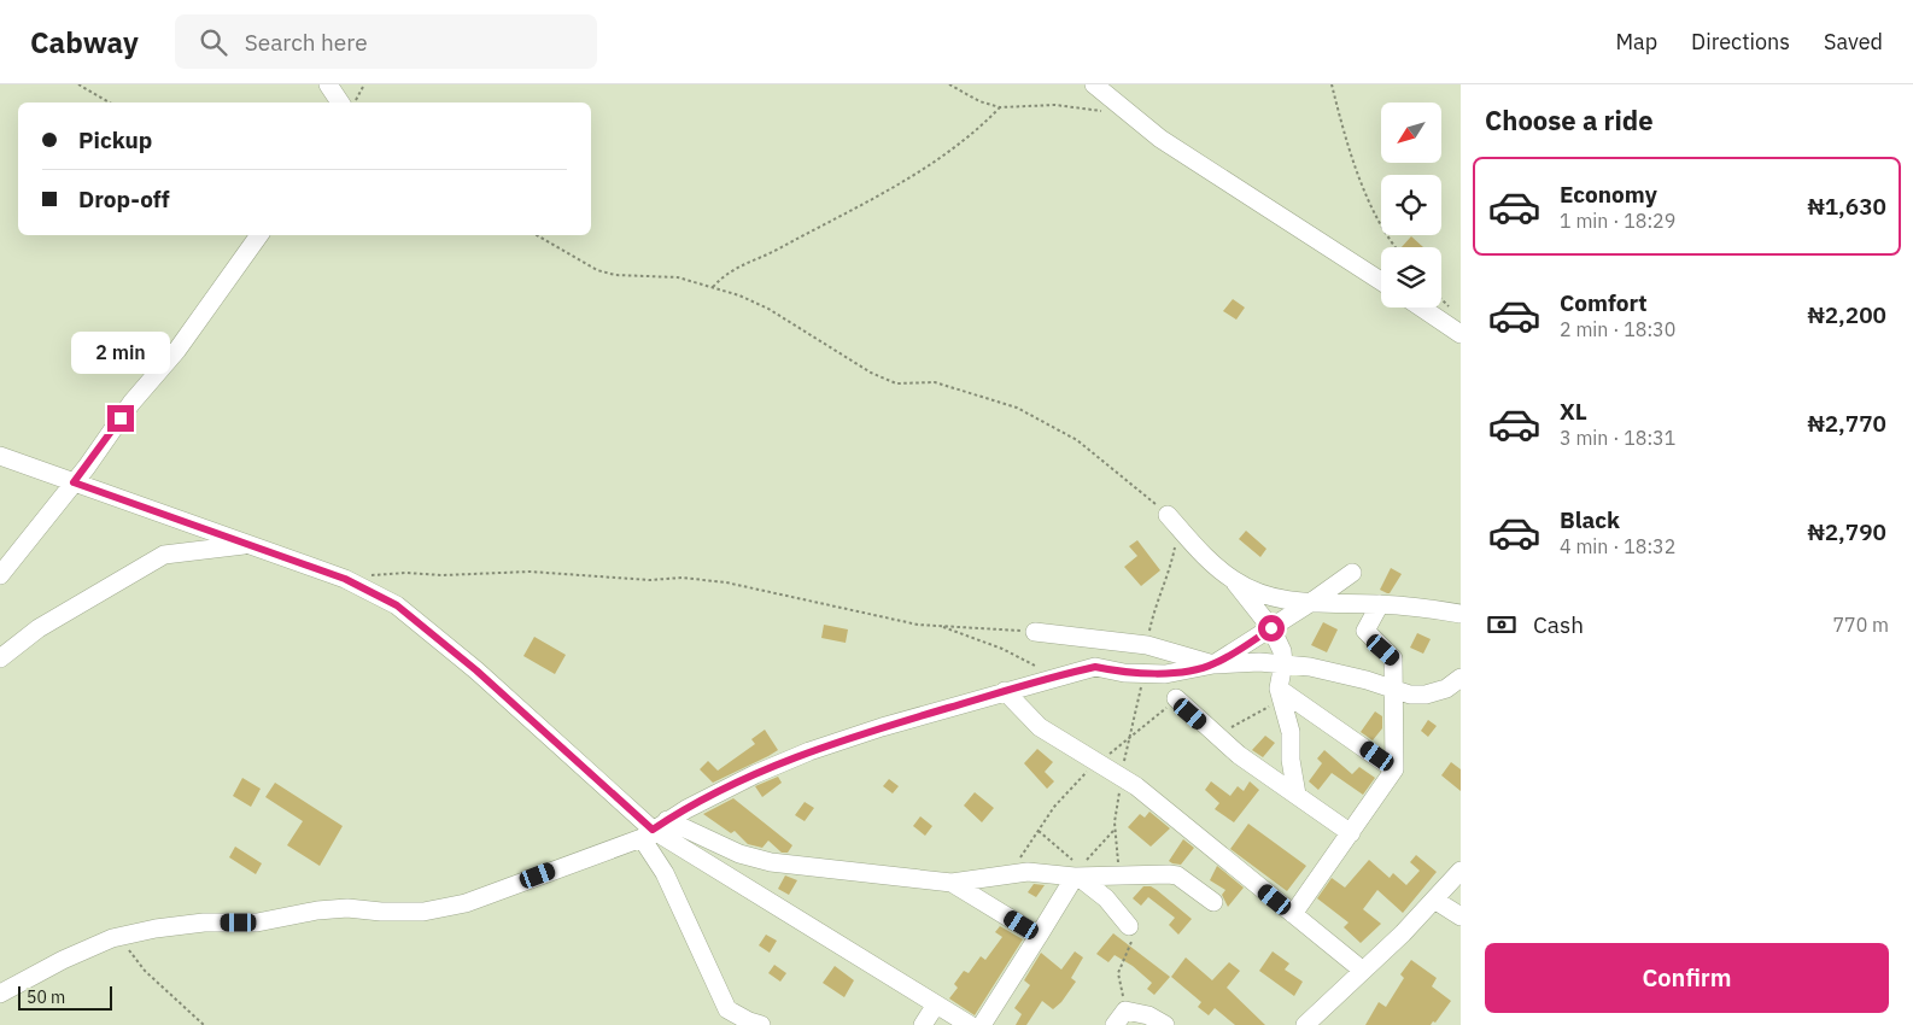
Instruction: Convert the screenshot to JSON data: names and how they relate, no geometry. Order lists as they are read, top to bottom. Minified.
{"scale_bar":"50 m","north":"bottom left","page":{"header":"Cabway","search":"Search here","nav":["Map","Directions","Saved"],"heading":"Choose a ride","banner":["Pickup","Drop-off"],"list":[{"name":"Economy","note":"1 min · 18:29","value":"₦1,630"},{"name":"Comfort","note":"2 min · 18:30","value":"₦2,200"},{"name":"XL","note":"3 min · 18:31","value":"₦2,770"},{"name":"Black","note":"4 min · 18:32","value":"₦2,790"}],"bubble":"2 min","pay":["Cash","770 m"],"buttons":"Confirm","scale":"50 m"}}
